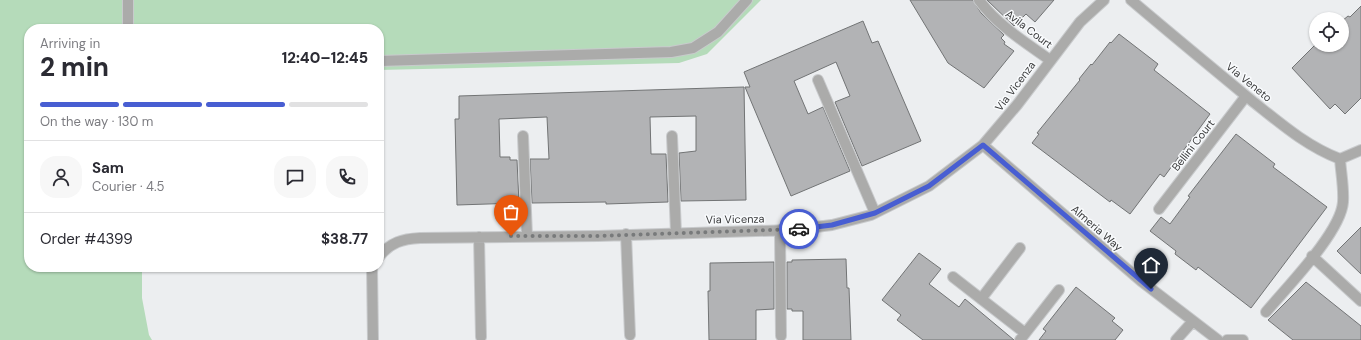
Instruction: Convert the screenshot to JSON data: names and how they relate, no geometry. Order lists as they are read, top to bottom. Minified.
{"streets":{"street":["Avila Court","Via Veneto","Via Vicenza","Bellini Court","Almeria Way"]},"crossings":[["Avila Court","Via Vicenza"],["Via Veneto","Bellini Court"],["Via Vicenza","Almeria Way"]],"page":{"heading":["2 min","Arriving in","12:40–12:45"],"panel":["Sam","Courier · 4.5","Order #4399","$38.77"],"bar":"On the way · 130 m"}}
